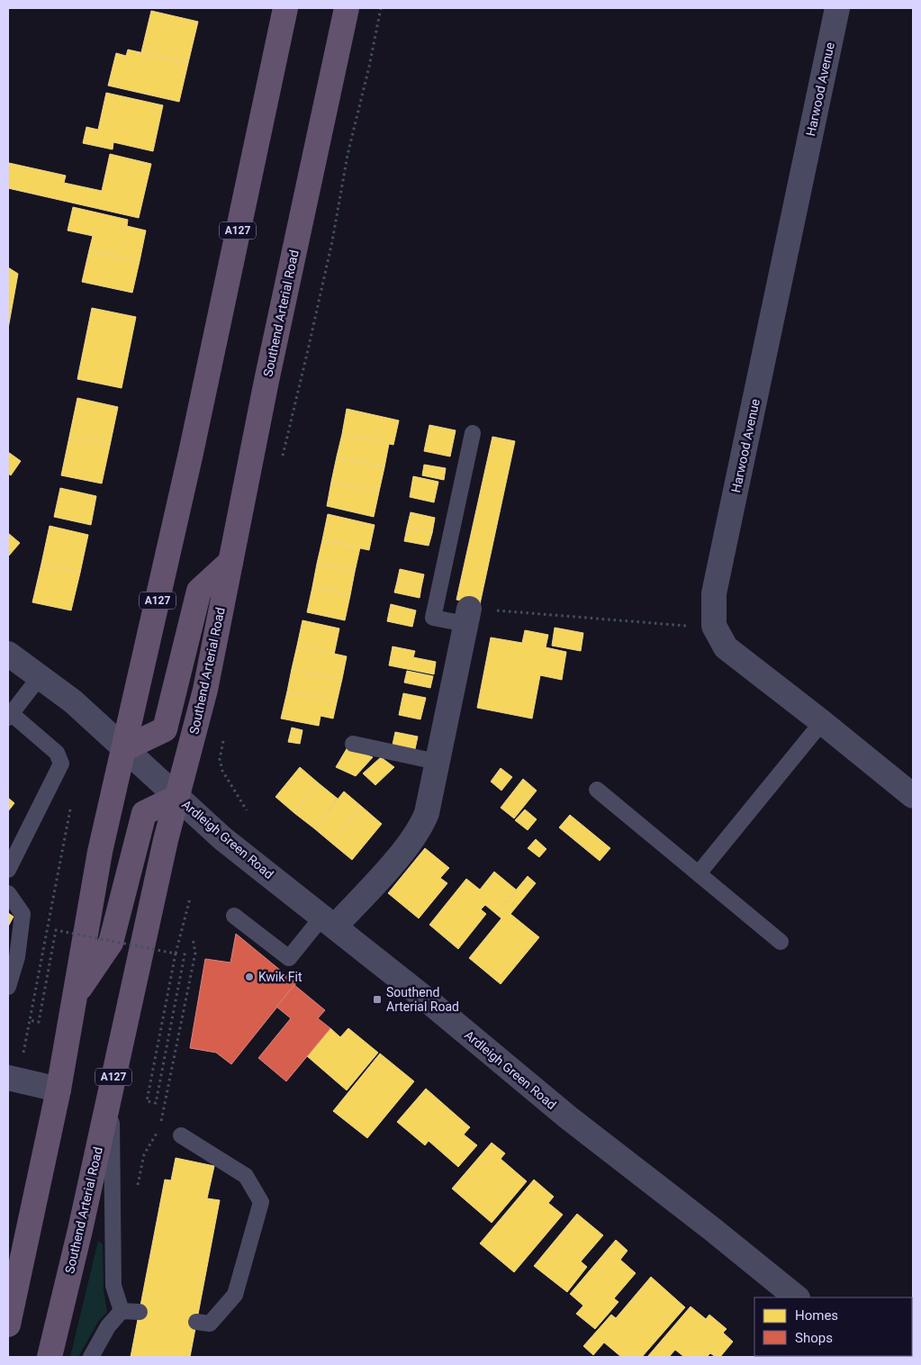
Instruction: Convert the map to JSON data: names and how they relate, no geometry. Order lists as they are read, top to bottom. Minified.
{"streets":{"highway":["A127","Southend Arterial Road"],"street":["Harwood Avenue","Ardleigh Green Road"]},"crossings":[["A127","Southend Arterial Road"],["A127","Ardleigh Green Road"],["Southend Arterial Road","Ardleigh Green Road"]],"places":{"other":["Kwik Fit"],"transit":["Southend Arterial Road"]},"legend":["Homes","Shops"]}
